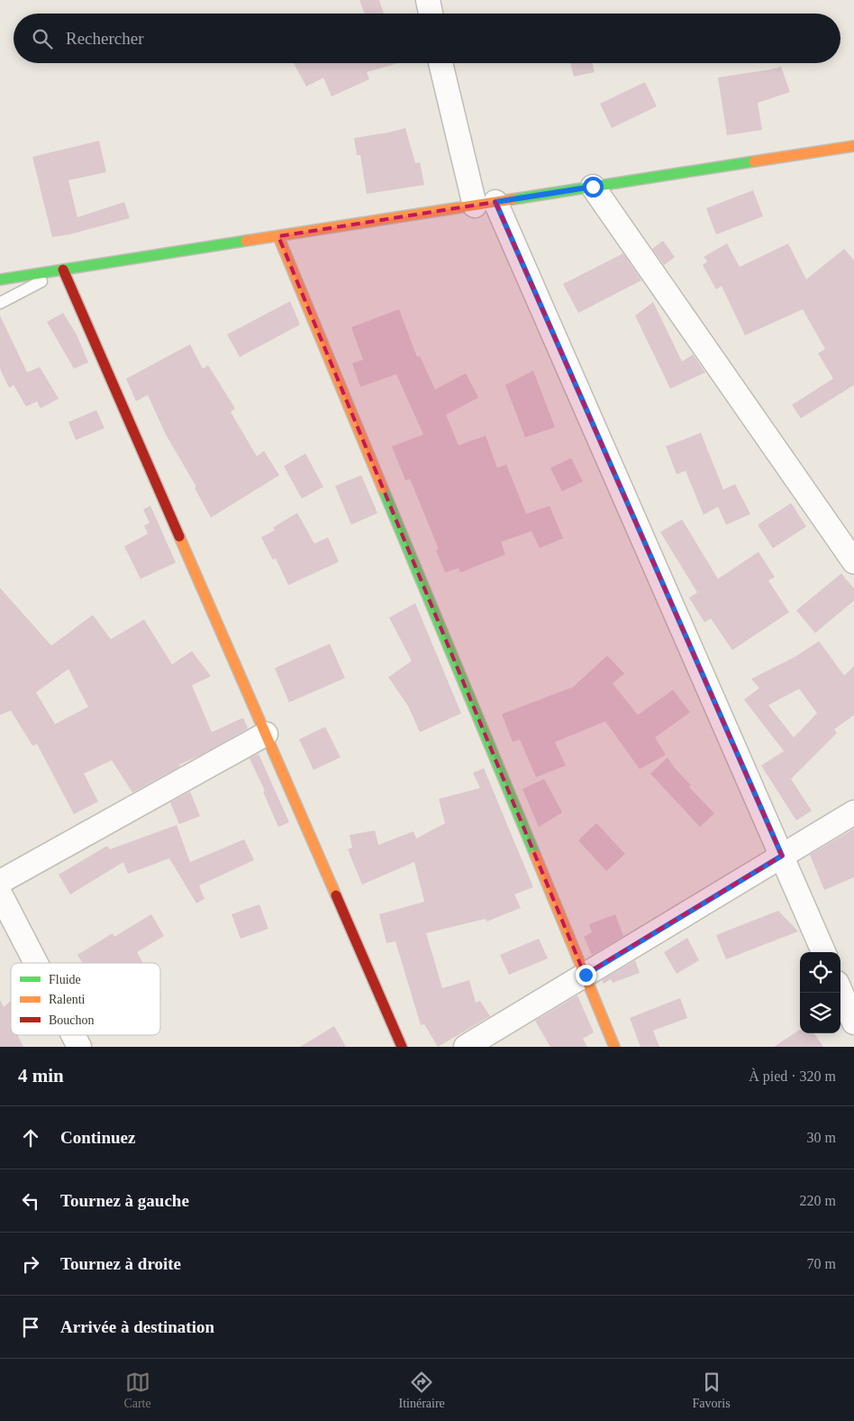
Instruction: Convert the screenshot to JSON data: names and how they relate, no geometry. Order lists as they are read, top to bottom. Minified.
{"legend":["Fluide","Ralenti","Bouchon"],"page":{"search":"Rechercher","heading":["4 min","À pied · 320 m"],"list":[["Continuez","30 m"],["Tournez à gauche","220 m"],["Tournez à droite","70 m"],"Arrivée à destination"],"nav":["Carte","Itinéraire","Favoris"]}}
